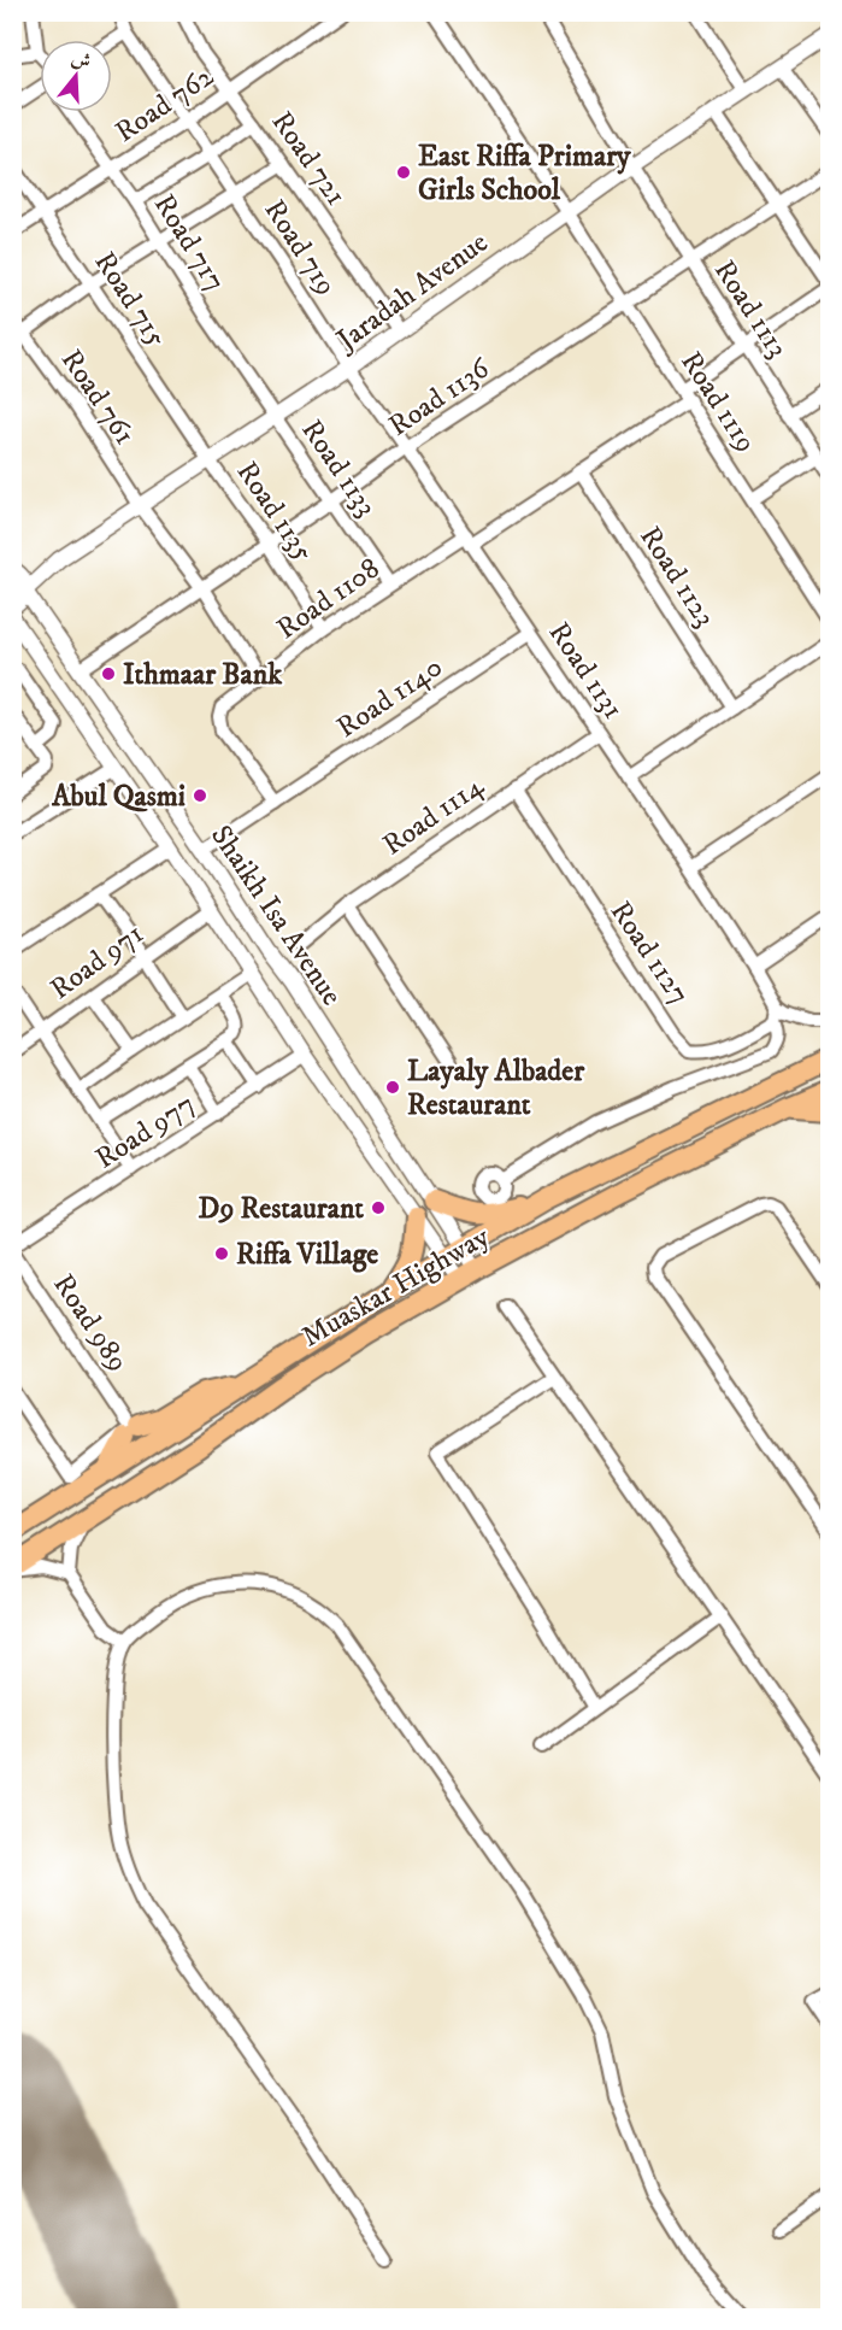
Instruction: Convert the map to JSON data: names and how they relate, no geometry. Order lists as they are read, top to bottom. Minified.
{"streets":{"main road":["Muaskar Highway"],"street":["Road 762","Road 721","Road 717","Road 719","Jaradah Avenue","Road 715","Road 1113","Road 761","Road 1136","Road 1119","Road 1133","Road 1135","Road 1123","Road 1108","Road 1131","Road 1140","Road 1114","Shaikh Isa Avenue","Road 1127","Road 971","Road 977","Road 989"]},"crossings":[["Road 762","Road 721"],["Road 762","Road 717"],["Road 762","Road 719"],["Road 762","Road 715"],["Road 721","Jaradah Avenue"],["Road 717","Jaradah Avenue"],["Road 717","Road 1133"],["Road 719","Jaradah Avenue"],["Road 719","Road 1131"],["Jaradah Avenue","Road 715"],["Jaradah Avenue","Road 1113"],["Jaradah Avenue","Road 761"],["Jaradah Avenue","Road 1119"],["Jaradah Avenue","Road 1133"],["Jaradah Avenue","Road 1135"],["Jaradah Avenue","Road 1131"],["Jaradah Avenue","Shaikh Isa Avenue"],["Road 715","Road 1135"],["Road 1113","Road 1136"],["Road 761","Road 1136"],["Road 761","Road 1108"],["Road 1136","Road 1119"],["Road 1136","Road 1133"],["Road 1136","Road 1135"],["Road 1136","Road 1131"],["Road 1136","Shaikh Isa Avenue"],["Road 1133","Road 1108"],["Road 1135","Road 1108"],["Road 1108","Road 1131"],["Road 1108","Road 1140"],["Road 1131","Road 1140"],["Road 1131","Road 1114"],["Road 1140","Shaikh Isa Avenue"],["Road 1114","Road 1127"],["Shaikh Isa Avenue","Road 971"],["Shaikh Isa Avenue","Road 977"],["Shaikh Isa Avenue","Muaskar Highway"],["Road 977","Road 989"]],"places":["East Riffa Primary Girls School","Ithmaar Bank","Abul Qasmi","Layaly Albader Restaurant","D9 Restaurant","Riffa Village"],"north":"top"}
